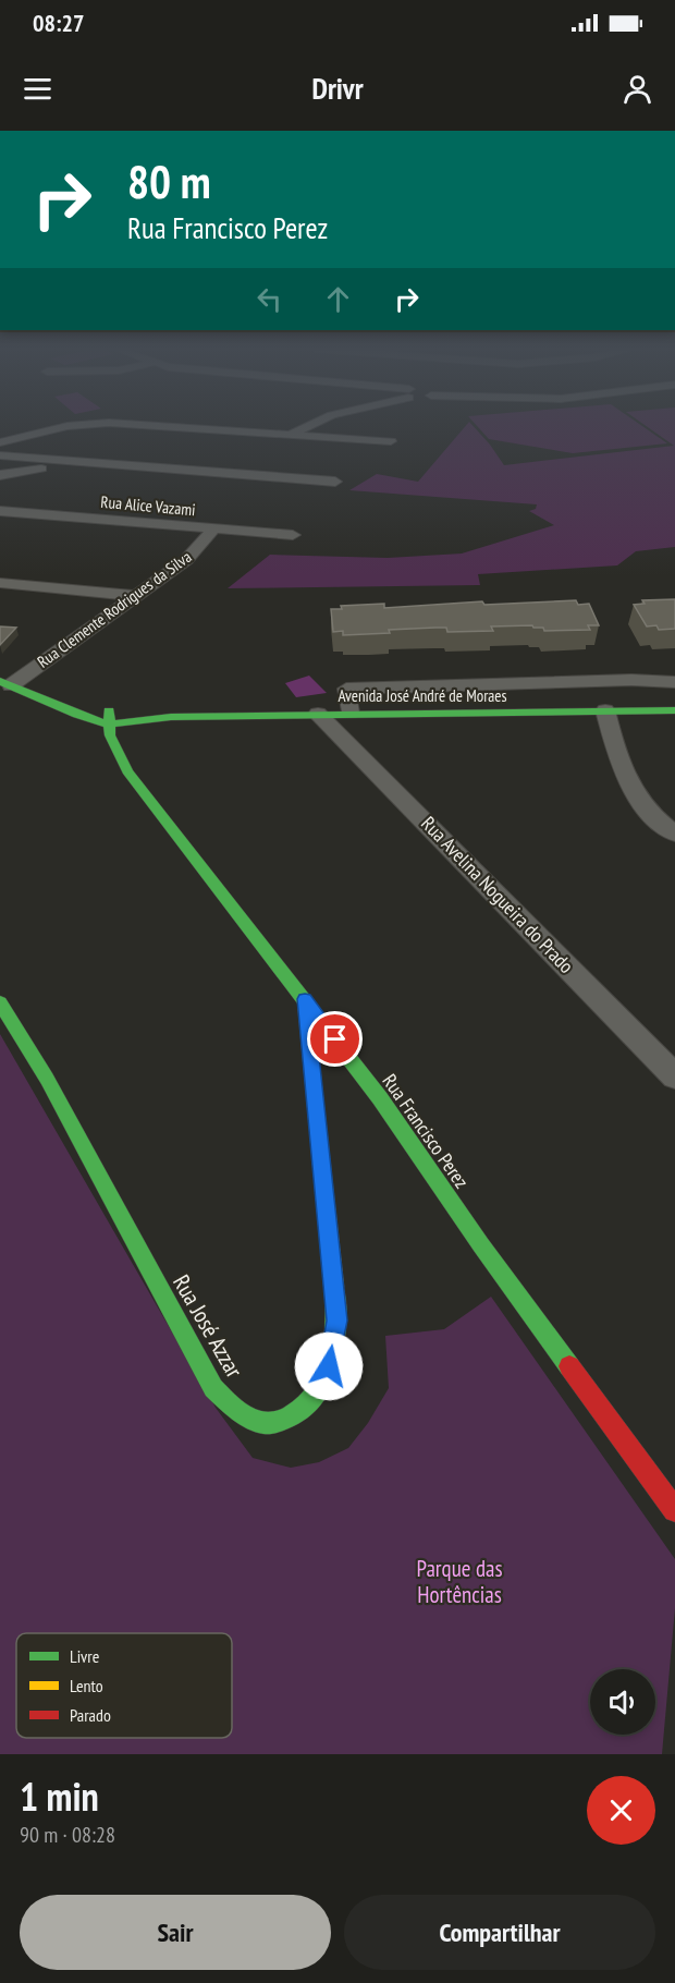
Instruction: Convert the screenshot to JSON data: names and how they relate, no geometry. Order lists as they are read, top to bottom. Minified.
{"streets":{"street":["Rua Alice Vazami","Rua Clemente Rodrigues da Silva","Avenida José André de Moraes","Rua Avelina Nogueira do Prado","Rua Francisco Perez","Rua José Azzar"]},"crossings":[["Rua Alice Vazami","Rua Clemente Rodrigues da Silva"],["Rua Clemente Rodrigues da Silva","Avenida José André de Moraes"],["Avenida José André de Moraes","Rua Avelina Nogueira do Prado"],["Avenida José André de Moraes","Rua Francisco Perez"],["Rua Francisco Perez","Rua José Azzar"]],"parks":["Parque das Hortências"],"legend":["Livre","Lento","Parado"],"page":{"status":"08:27","header":"Drivr","turn":["80 m","Rua Francisco Perez"],"heading":["1 min","90 m · 08:28"],"buttons":["Sair","Compartilhar"]}}
